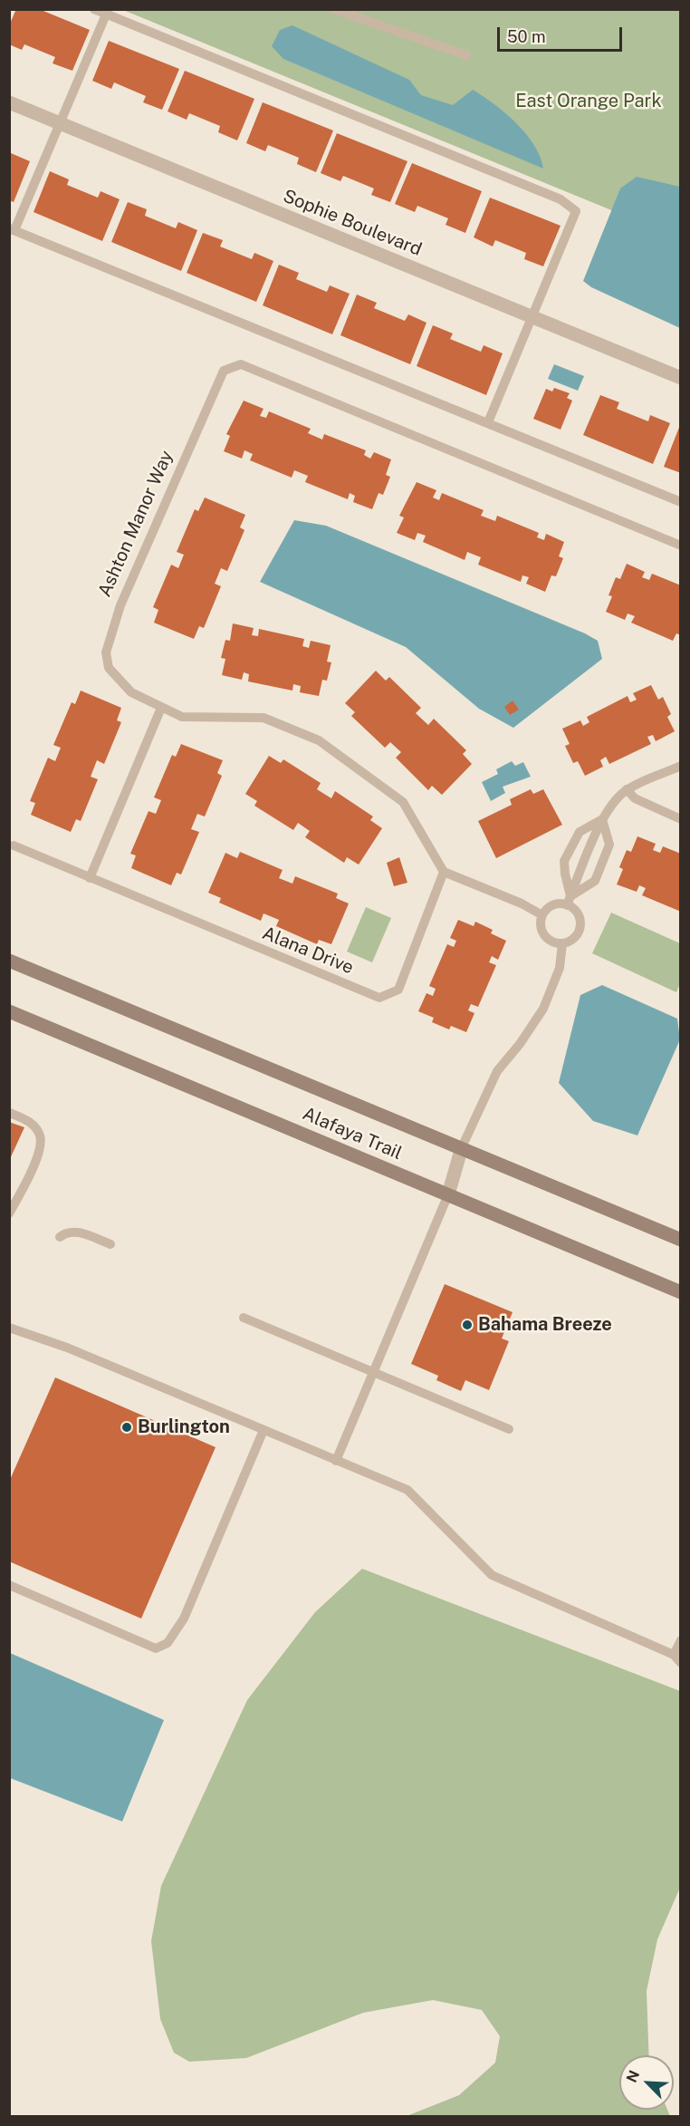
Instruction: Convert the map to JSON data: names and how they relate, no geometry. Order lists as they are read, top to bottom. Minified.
{"streets":{"main road":["Alafaya Trail"],"street":["Sophie Boulevard"],"lane":["Ashton Manor Way","Alana Drive"]},"crossings":[["Ashton Manor Way","Alana Drive"]],"parks":["East Orange Park"],"places":["Bahama Breeze","Burlington"],"scale_bar":"50 m","north":"top left"}
